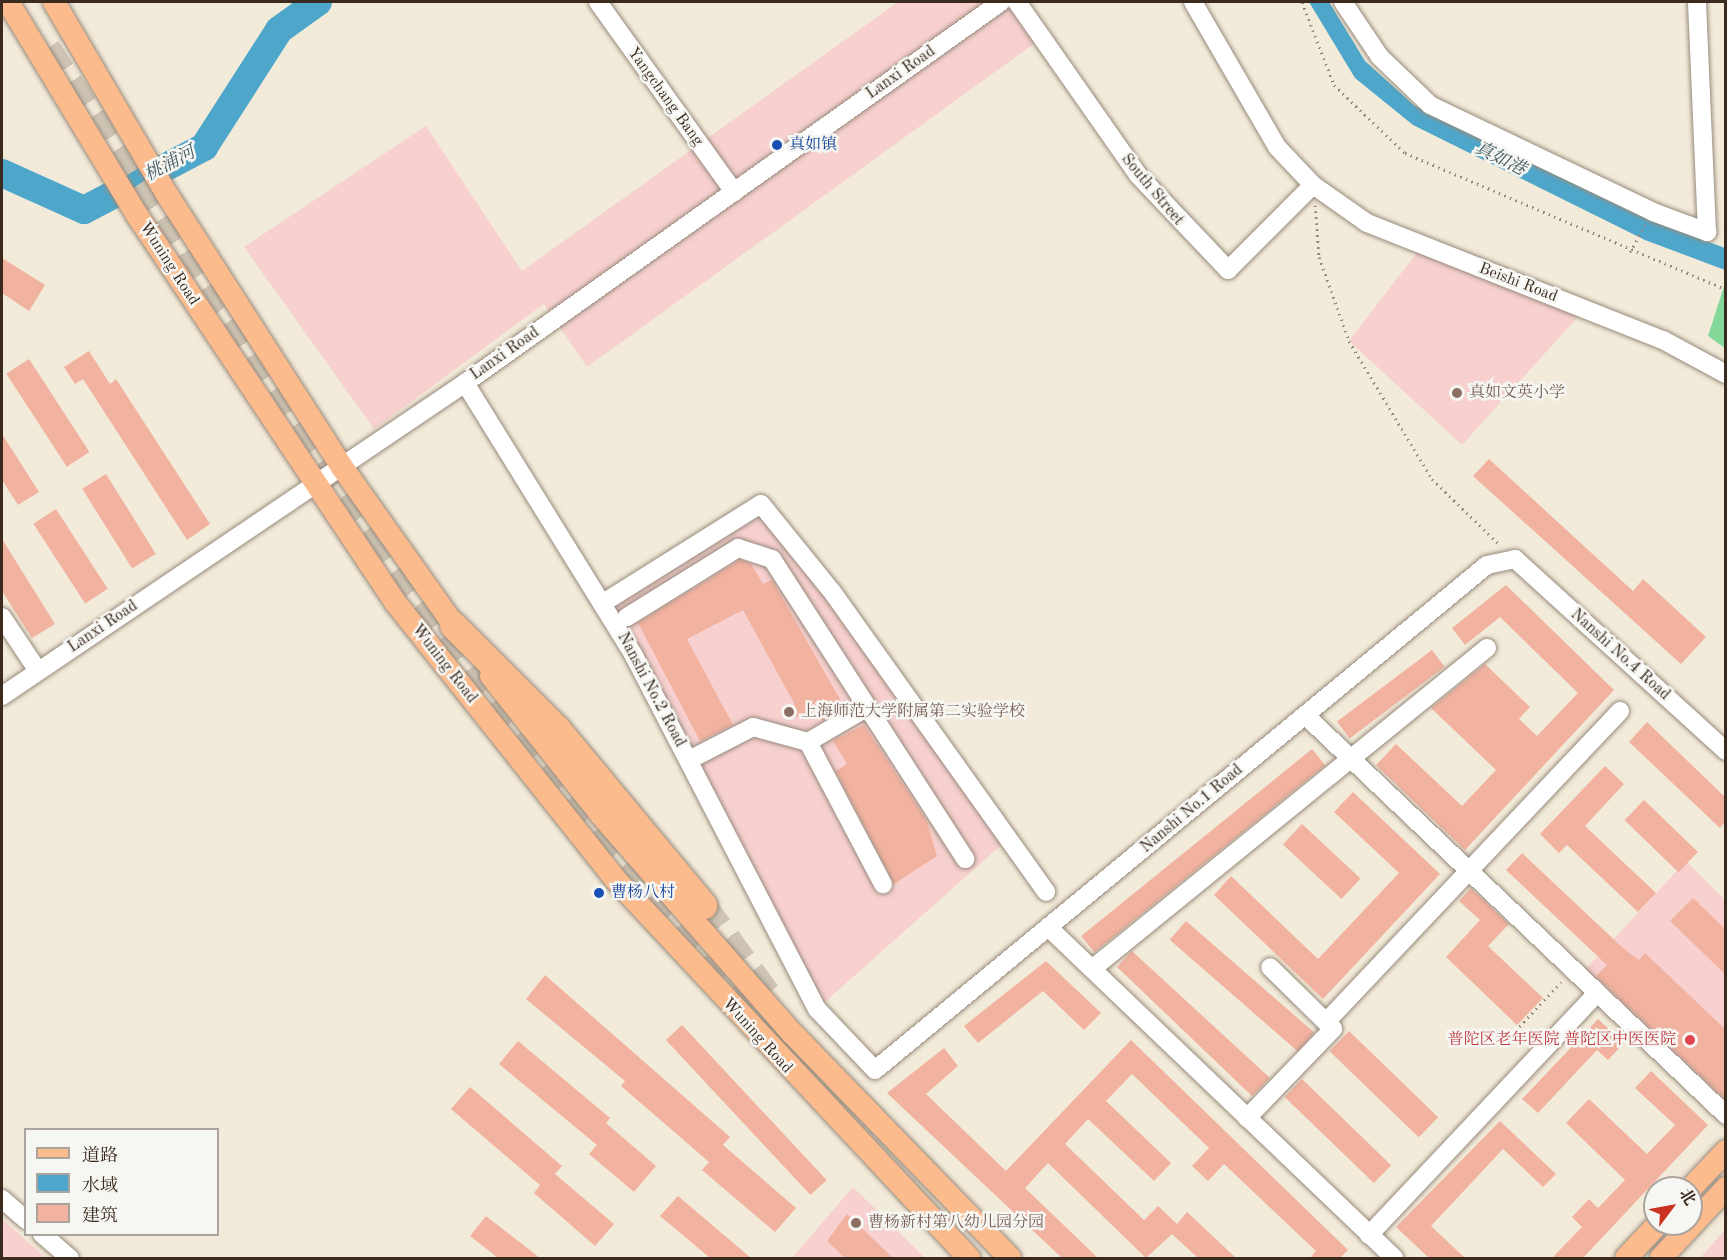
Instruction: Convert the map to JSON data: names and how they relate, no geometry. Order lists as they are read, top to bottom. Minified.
{"streets":{"main road":["Wuning Road"],"street":["Lanxi Road","Yangchang Bang","South Street","Beishi Road","Nanshi No.4 Road","Nanshi No.2 Road","Nanshi No.1 Road"]},"crossings":[["Lanxi Road","Yangchang Bang"],["Lanxi Road","Wuning Road"],["Lanxi Road","Nanshi No.2 Road"],["South Street","Beishi Road"],["Nanshi No.4 Road","Nanshi No.1 Road"],["Nanshi No.2 Road","Nanshi No.1 Road"]],"water":["真如港","桃浦河"],"places":["真如镇","真如文英小学","上海师范大学附属第二实验学校","曹杨八村","普陀区老年医院 普陀区中医医院","曹杨新村第八幼儿园分园"],"legend":["道路","水域","建筑"],"north":"top right"}
